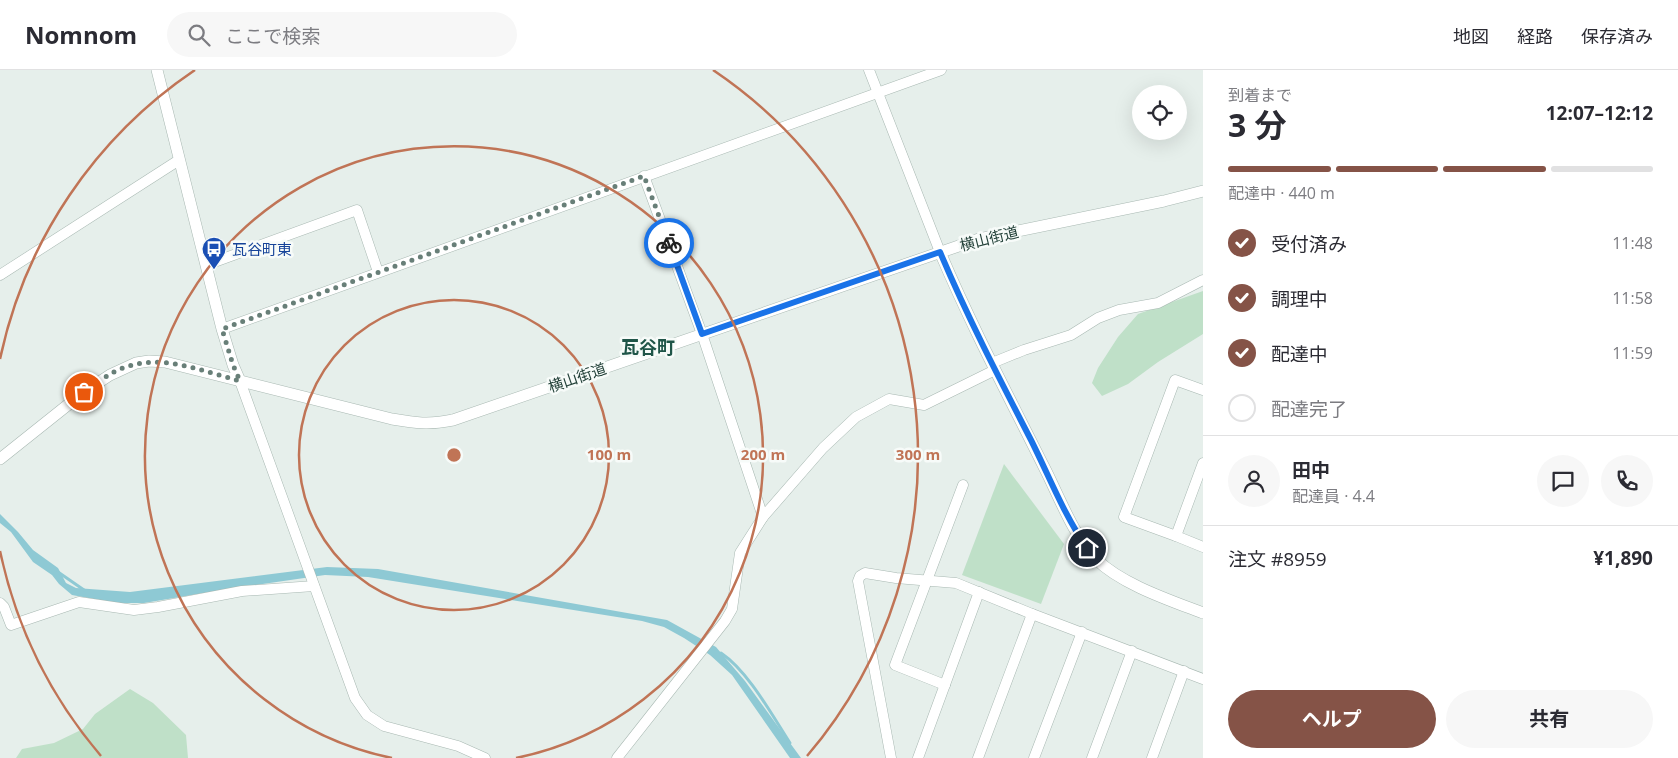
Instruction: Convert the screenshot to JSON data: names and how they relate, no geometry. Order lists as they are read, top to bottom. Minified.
{"streets":{"street":["横山街道"]},"districts":["瓦谷町"],"places":{"bus stop":["瓦谷町東"]},"page":{"header":"Nomnom","search":"ここで検索","nav":["地図","経路","保存済み"],"heading":["3 分","到着まで","12:07–12:12"],"panel":["田中","配達員 · 4.4","注文 #8959","¥1,890"],"bar":"配達中 · 440 m","list":[["受付済み","11:48"],["調理中","11:58"],["配達中","11:59"],"配達完了"],"buttons":["ヘルプ","共有"]},"rings":["100 m","200 m","300 m"]}
